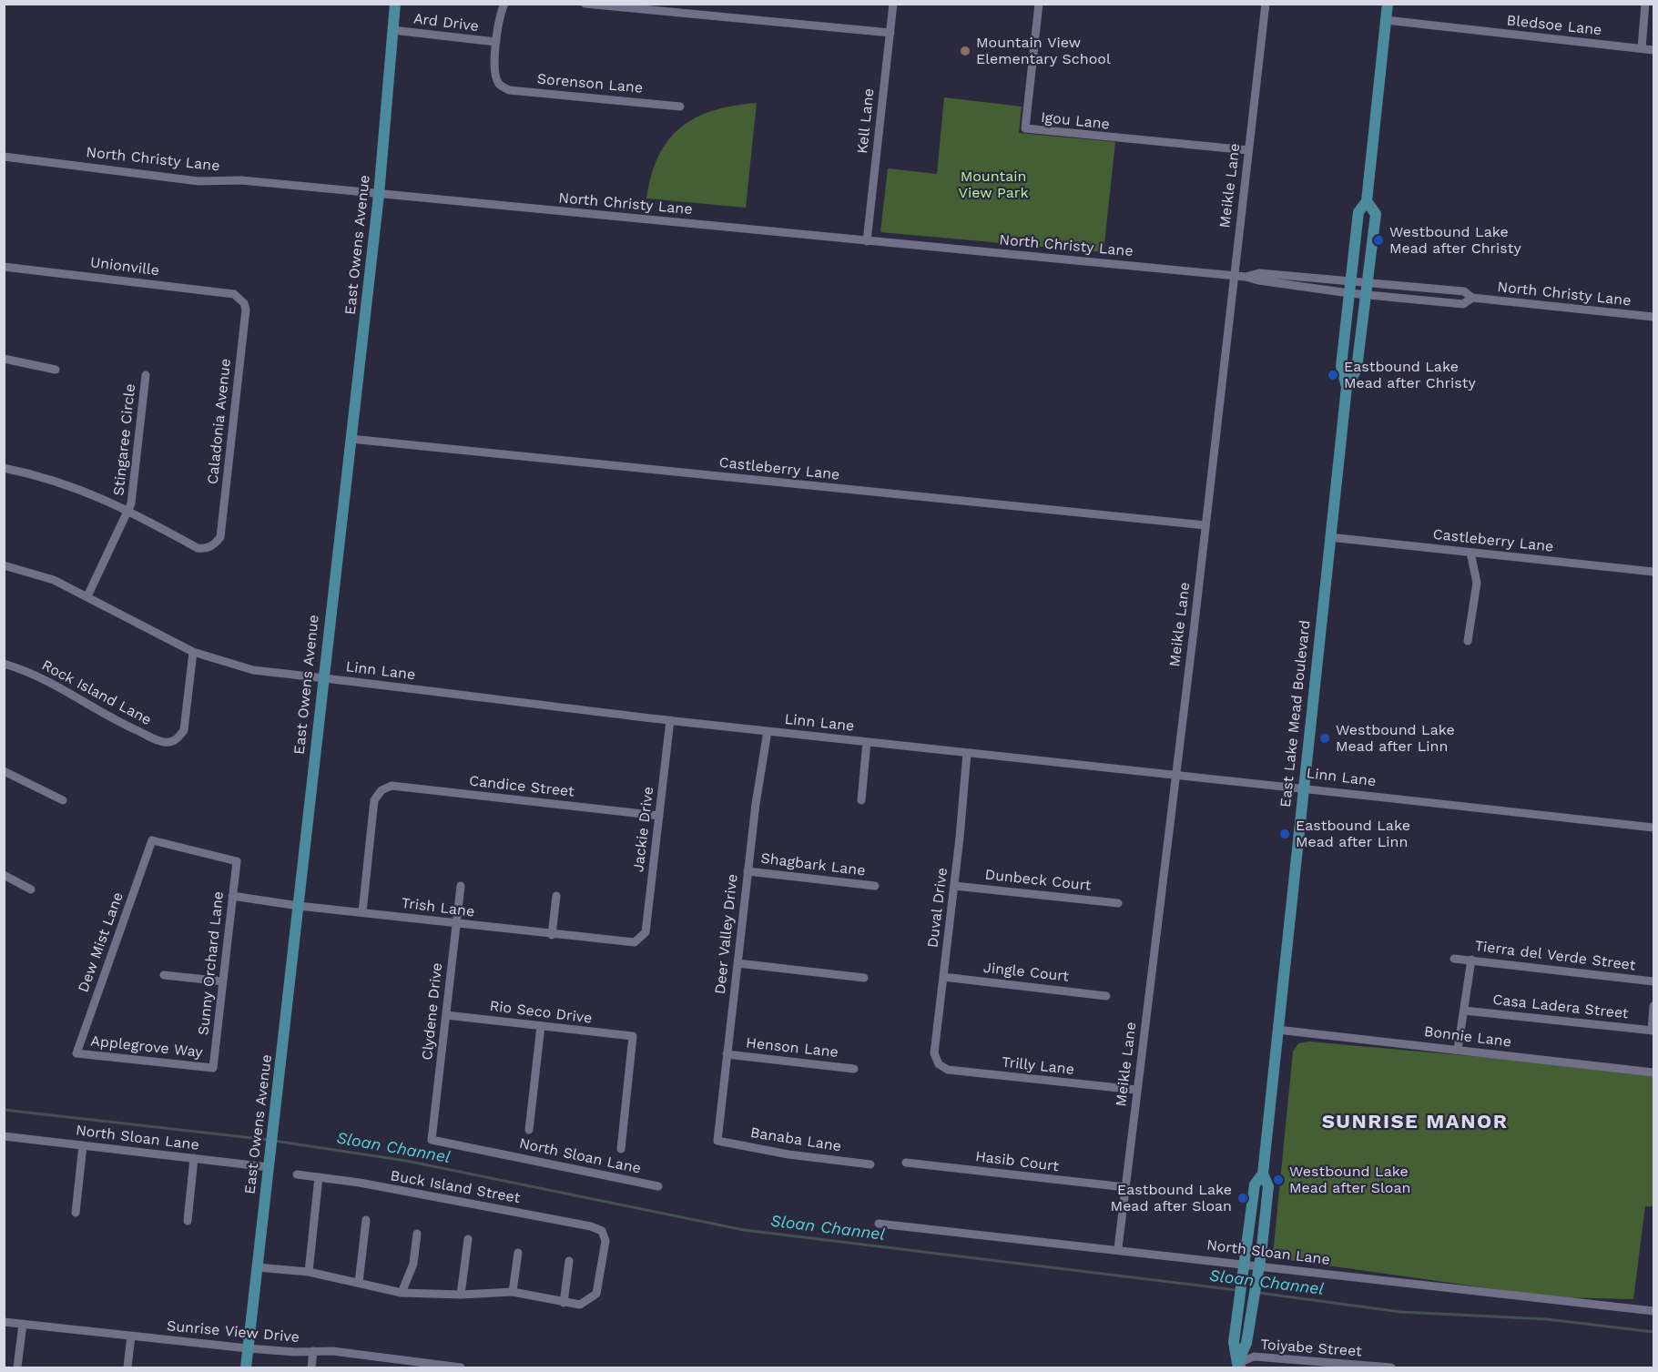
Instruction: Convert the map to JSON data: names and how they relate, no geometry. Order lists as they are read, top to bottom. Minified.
{"streets":{"main road":["East Owens Avenue","East Lake Mead Boulevard"],"street":["Ard Drive","Bledsoe Lane","Sorenson Lane","Kell Lane","Igou Lane","North Christy Lane","Meikle Lane","Unionville","Caladonia Avenue","Stingaree Circle","Castleberry Lane","Linn Lane","Rock Island Lane","Candice Street","Jackie Drive","Shagbark Lane","Dunbeck Court","Trish Lane","Duval Drive","Deer Valley Drive","Dew Mist Lane","Tierra del Verde Street","Sunny Orchard Lane","Jingle Court","Casa Ladera Street","Clydene Drive","Rio Seco Drive","Bonnie Lane","Applegrove Way","Henson Lane","Trilly Lane","North Sloan Lane","Banaba Lane","Hasib Court","Buck Island Street","Sunrise View Drive","Toiyabe Street"]},"crossings":[["Ard Drive","Sorenson Lane"],["Ard Drive","East Owens Avenue"],["Bledsoe Lane","East Lake Mead Boulevard"],["Kell Lane","North Christy Lane"],["Igou Lane","Meikle Lane"],["North Christy Lane","Meikle Lane"],["North Christy Lane","East Owens Avenue"],["North Christy Lane","East Lake Mead Boulevard"],["Meikle Lane","Castleberry Lane"],["Meikle Lane","Linn Lane"],["Meikle Lane","Trilly Lane"],["Meikle Lane","North Sloan Lane"],["Meikle Lane","Hasib Court"],["East Owens Avenue","Castleberry Lane"],["East Owens Avenue","Linn Lane"],["East Owens Avenue","Trish Lane"],["East Owens Avenue","North Sloan Lane"],["East Owens Avenue","Sunrise View Drive"],["Unionville","Caladonia Avenue"],["Caladonia Avenue","Stingaree Circle"],["Stingaree Circle","Linn Lane"],["Castleberry Lane","East Lake Mead Boulevard"],["Linn Lane","Rock Island Lane"],["Linn Lane","East Lake Mead Boulevard"],["Linn Lane","Jackie Drive"],["Linn Lane","Duval Drive"],["Linn Lane","Deer Valley Drive"],["East Lake Mead Boulevard","Bonnie Lane"],["East Lake Mead Boulevard","North Sloan Lane"],["East Lake Mead Boulevard","Toiyabe Street"],["Candice Street","Jackie Drive"],["Candice Street","Trish Lane"],["Jackie Drive","Trish Lane"],["Shagbark Lane","Deer Valley Drive"],["Dunbeck Court","Duval Drive"],["Trish Lane","Sunny Orchard Lane"],["Trish Lane","Clydene Drive"],["Duval Drive","Jingle Court"],["Duval Drive","Trilly Lane"],["Deer Valley Drive","Henson Lane"],["Deer Valley Drive","Banaba Lane"],["Dew Mist Lane","Sunny Orchard Lane"],["Dew Mist Lane","Applegrove Way"],["Sunny Orchard Lane","Applegrove Way"],["Clydene Drive","Rio Seco Drive"],["Clydene Drive","North Sloan Lane"]],"districts":["SUNRISE MANOR"],"water":["Sloan Channel"],"parks":["Mountain View Park"],"places":["Mountain View Elementary School","Westbound Lake Mead after Christy","Eastbound Lake Mead after Christy","Westbound Lake Mead after Linn","Eastbound Lake Mead after Linn","Westbound Lake Mead after Sloan","Eastbound Lake Mead after Sloan"]}
